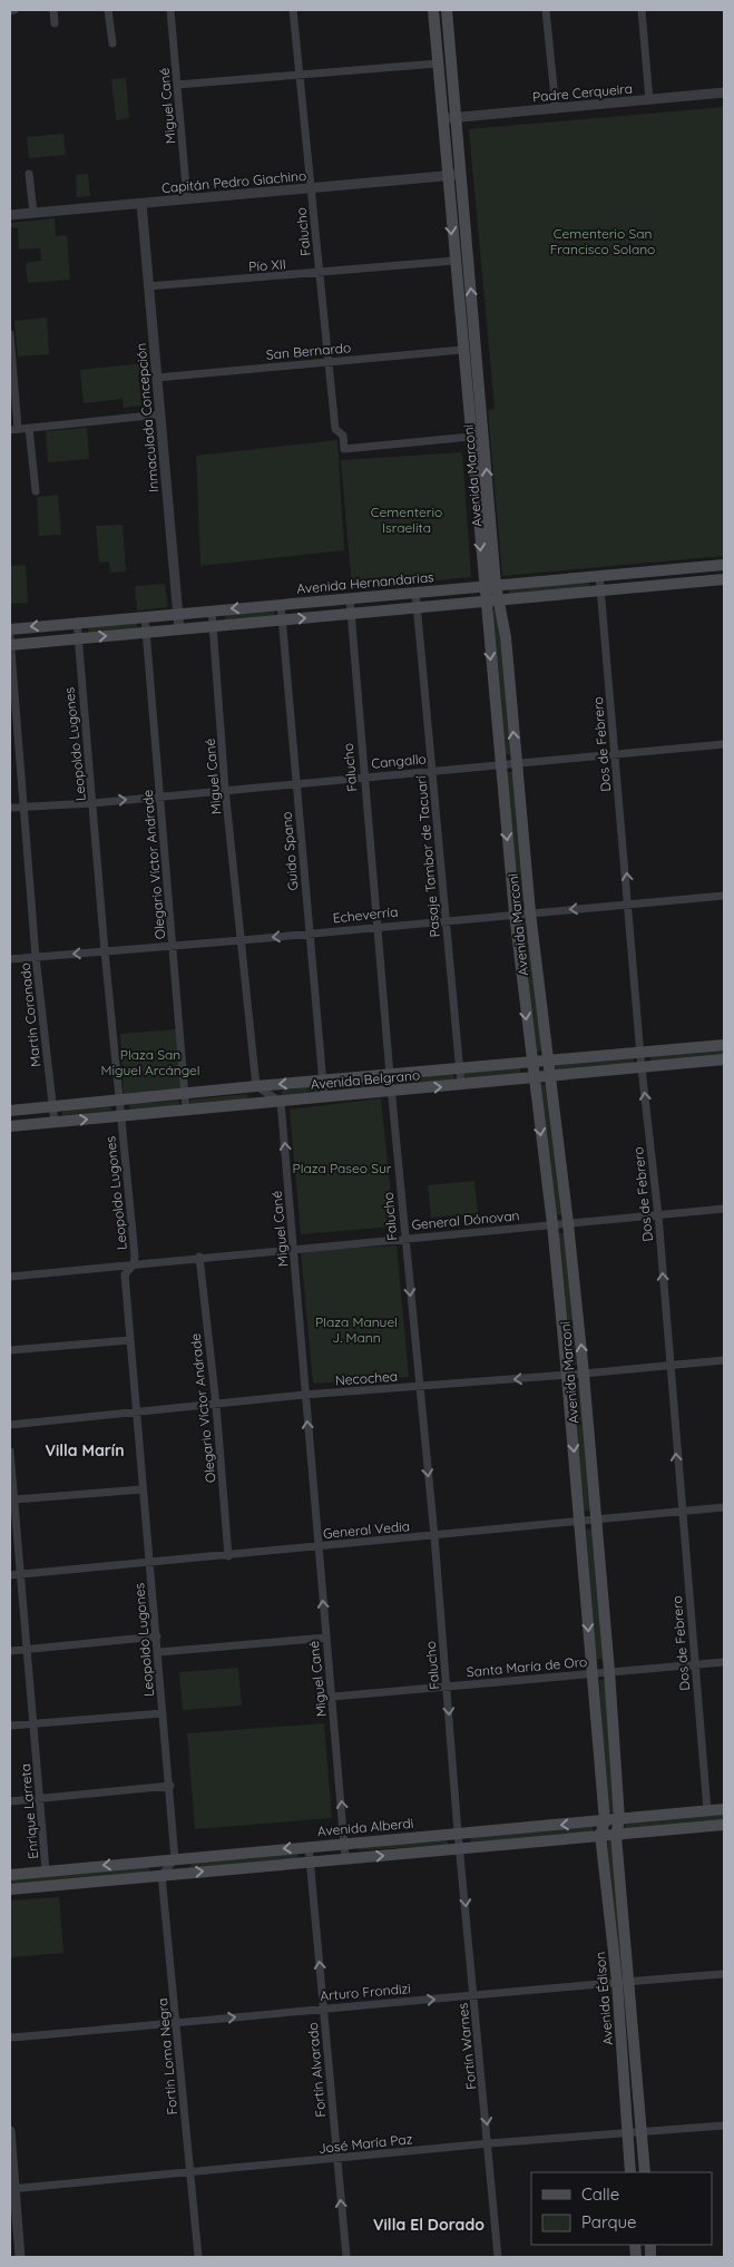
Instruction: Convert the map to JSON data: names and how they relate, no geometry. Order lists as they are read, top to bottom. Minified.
{"streets":{"main road":["Avenida Marconi","Avenida Hernandarias","Avenida Belgrano","Avenida Alberdi","Avenida Édison"],"street":["Padre Cerqueira","Miguel Cané","Capitán Pedro Giachino","Falucho","Pío XII","San Bernardo","Inmaculada Concepción","Leopoldo Lugones","Dos de Febrero","Cangallo","Guido Spano","Pasaje Tambor de Tacuarí","Olegario Víctor Andrade","Echeverría","Martín Coronado","General Dónovan","Necochea","General Vedia","Santa María de Oro","Enrique Larreta","Arturo Frondizi","Fortín Warnes","Fortín Loma Negra","Fortín Alvarado","José María Paz"]},"crossings":[["Padre Cerqueira","Avenida Marconi"],["Miguel Cané","Capitán Pedro Giachino"],["Miguel Cané","Avenida Hernandarias"],["Miguel Cané","Cangallo"],["Miguel Cané","Echeverría"],["Miguel Cané","Avenida Belgrano"],["Miguel Cané","General Dónovan"],["Miguel Cané","Necochea"],["Miguel Cané","General Vedia"],["Miguel Cané","Santa María de Oro"],["Miguel Cané","Avenida Alberdi"],["Capitán Pedro Giachino","Falucho"],["Capitán Pedro Giachino","Inmaculada Concepción"],["Capitán Pedro Giachino","Avenida Marconi"],["Falucho","Pío XII"],["Falucho","San Bernardo"],["Falucho","Avenida Marconi"],["Falucho","Avenida Hernandarias"],["Falucho","Cangallo"],["Falucho","Echeverría"],["Falucho","Avenida Belgrano"],["Falucho","General Dónovan"],["Falucho","Necochea"],["Falucho","General Vedia"],["Falucho","Santa María de Oro"],["Falucho","Avenida Alberdi"],["Falucho","Fortín Warnes"],["Pío XII","Inmaculada Concepción"],["Pío XII","Avenida Marconi"],["San Bernardo","Inmaculada Concepción"],["San Bernardo","Avenida Marconi"],["Inmaculada Concepción","Avenida Hernandarias"],["Avenida Marconi","Avenida Hernandarias"],["Avenida Marconi","Cangallo"],["Avenida Marconi","Echeverría"],["Avenida Marconi","Avenida Belgrano"],["Avenida Marconi","General Dónovan"],["Avenida Marconi","Necochea"],["Avenida Marconi","General Vedia"],["Avenida Marconi","Santa María de Oro"],["Avenida Marconi","Avenida Alberdi"],["Avenida Marconi","Avenida Édison"],["Avenida Hernandarias","Leopoldo Lugones"],["Avenida Hernandarias","Dos de Febrero"],["Avenida Hernandarias","Guido Spano"],["Avenida Hernandarias","Pasaje Tambor de Tacuarí"],["Avenida Hernandarias","Olegario Víctor Andrade"],["Leopoldo Lugones","Cangallo"],["Leopoldo Lugones","Echeverría"],["Leopoldo Lugones","Avenida Belgrano"],["Leopoldo Lugones","General Dónovan"],["Leopoldo Lugones","Necochea"],["Leopoldo Lugones","General Vedia"],["Leopoldo Lugones","Avenida Alberdi"],["Dos de Febrero","Cangallo"],["Dos de Febrero","Echeverría"],["Dos de Febrero","Avenida Belgrano"],["Dos de Febrero","General Dónovan"],["Dos de Febrero","Necochea"],["Dos de Febrero","General Vedia"],["Dos de Febrero","Santa María de Oro"],["Dos de Febrero","Avenida Alberdi"],["Cangallo","Guido Spano"],["Cangallo","Pasaje Tambor de Tacuarí"],["Cangallo","Olegario Víctor Andrade"],["Cangallo","Martín Coronado"],["Guido Spano","Echeverría"],["Guido Spano","Avenida Belgrano"],["Pasaje Tambor de Tacuarí","Echeverría"],["Pasaje Tambor de Tacuarí","Avenida Belgrano"],["Olegario Víctor Andrade","Echeverría"],["Olegario Víctor Andrade","Avenida Belgrano"],["Olegario Víctor Andrade","General Dónovan"],["Olegario Víctor Andrade","Necochea"],["Olegario Víctor Andrade","General Vedia"],["Echeverría","Martín Coronado"],["Martín Coronado","Avenida Belgrano"],["General Vedia","Enrique Larreta"],["Enrique Larreta","Avenida Alberdi"],["Avenida Alberdi","Avenida Édison"],["Avenida Alberdi","Fortín Warnes"],["Avenida Alberdi","Fortín Alvarado"],["Arturo Frondizi","Avenida Édison"],["Arturo Frondizi","Fortín Warnes"],["Arturo Frondizi","Fortín Loma Negra"],["Arturo Frondizi","Fortín Alvarado"],["Avenida Édison","José María Paz"],["Fortín Warnes","José María Paz"],["Fortín Loma Negra","José María Paz"],["Fortín Alvarado","José María Paz"]],"one_way":["Miguel Cané","Dos de Febrero","Arturo Frondizi","Fortín Warnes","Fortín Alvarado"],"districts":["Villa Marín","Villa El Dorado"],"parks":["Cementerio San Francisco Solano","Cementerio Israelita","Plaza San Miguel Arcángel","Plaza Paseo Sur","Plaza Manuel J. Mann"],"legend":["Calle","Parque"]}
